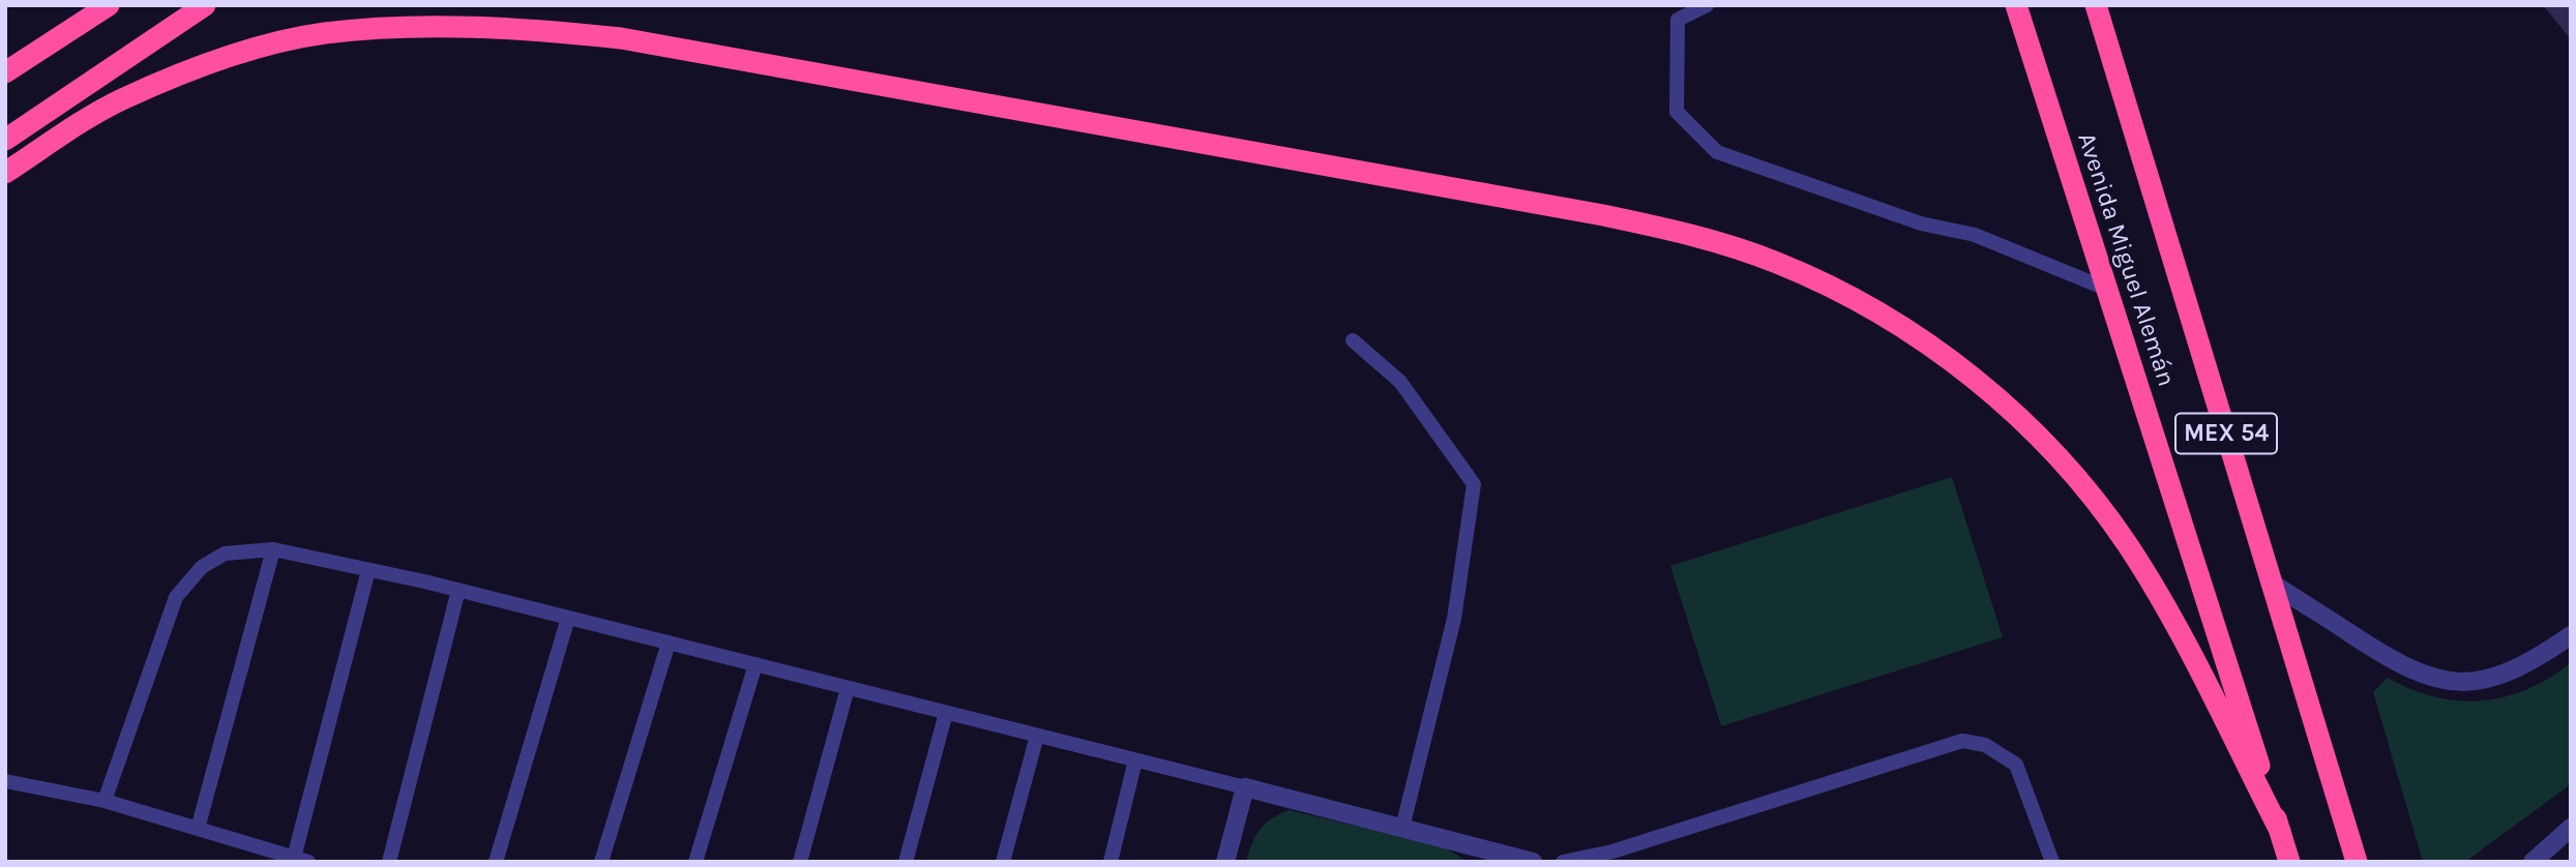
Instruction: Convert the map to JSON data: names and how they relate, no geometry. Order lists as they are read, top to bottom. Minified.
{"streets":{"highway":["Avenida Miguel Alemán","MEX 54"]}}
